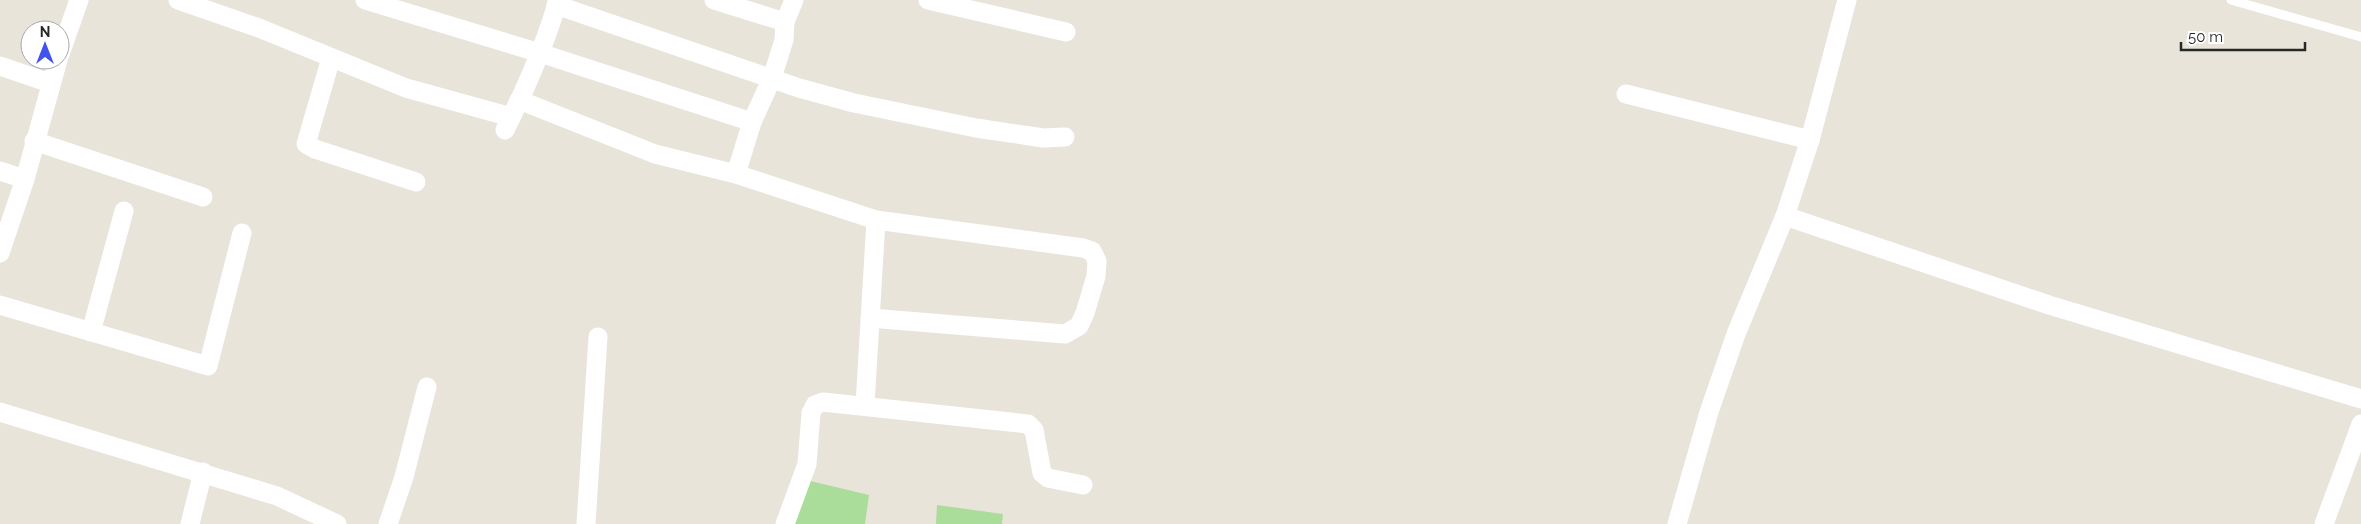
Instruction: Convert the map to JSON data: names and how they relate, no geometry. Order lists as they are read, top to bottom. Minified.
{"scale_bar":"50 m","north":"top"}
